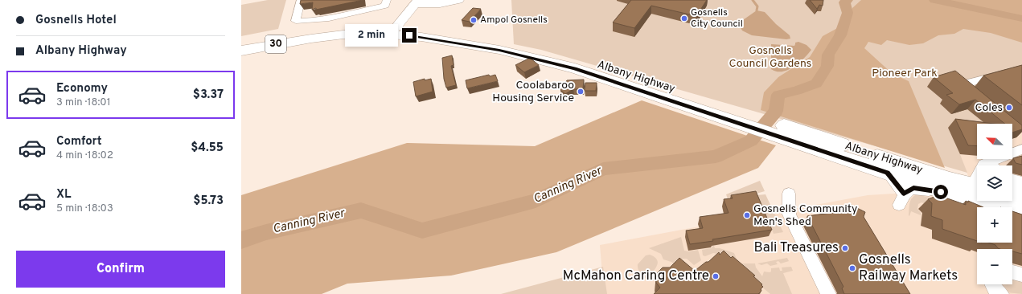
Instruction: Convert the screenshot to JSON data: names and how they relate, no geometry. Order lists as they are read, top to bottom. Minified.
{"streets":{"highway":["30","Albany Highway"]},"water":["Canning River"],"parks":["Gosnells Council Gardens","Pioneer Park"],"places":["Gosnells City Council","Ampol Gosnells","Coolabaroo Housing Service","Coles","Gosnells Community Men's Shed","Bali Treasures","Gosnells Railway Markets","McMahon Caring Centre"],"north":"top left","page":{"banner":["Gosnells Hotel","Albany Highway"],"bubble":"2 min","list":[{"name":"Economy","note":"3 min · 18:01","value":"$3.37"},{"name":"Comfort","note":"4 min · 18:02","value":"$4.55"},{"name":"XL","note":"5 min · 18:03","value":"$5.73"}],"map_buttons":["+","−"],"buttons":"Confirm"}}
